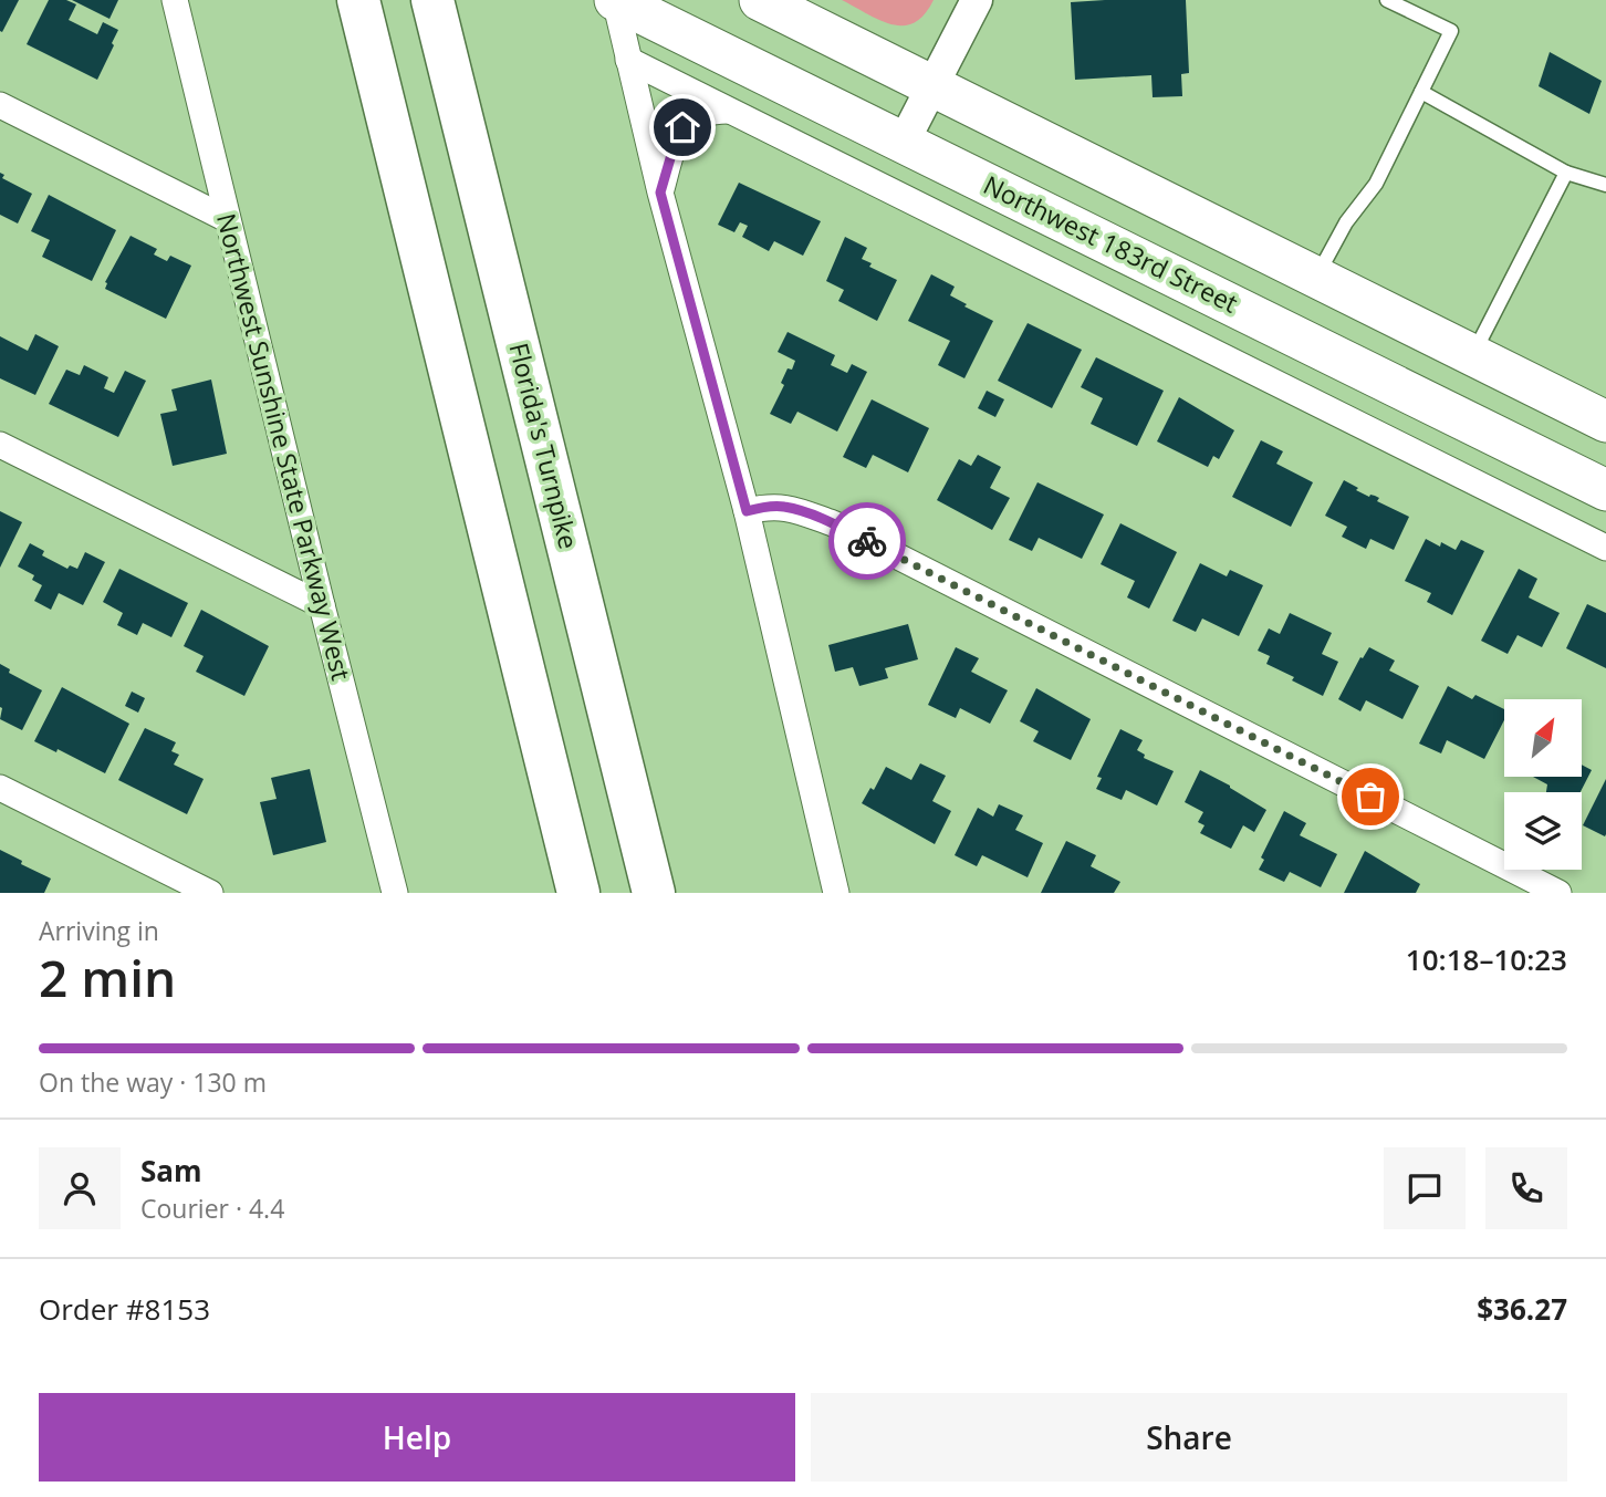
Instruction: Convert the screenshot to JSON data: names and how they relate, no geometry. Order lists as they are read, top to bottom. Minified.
{"streets":{"highway":["Florida's Turnpike"],"main road":["Northwest 183rd Street"],"street":["Northwest Sunshine State Parkway West"]},"north":"top right","page":{"heading":["2 min","Arriving in","10:18–10:23"],"panel":["Sam","Courier · 4.4","Order #8153","$36.27"],"bar":"On the way · 130 m","buttons":["Help","Share"]}}
